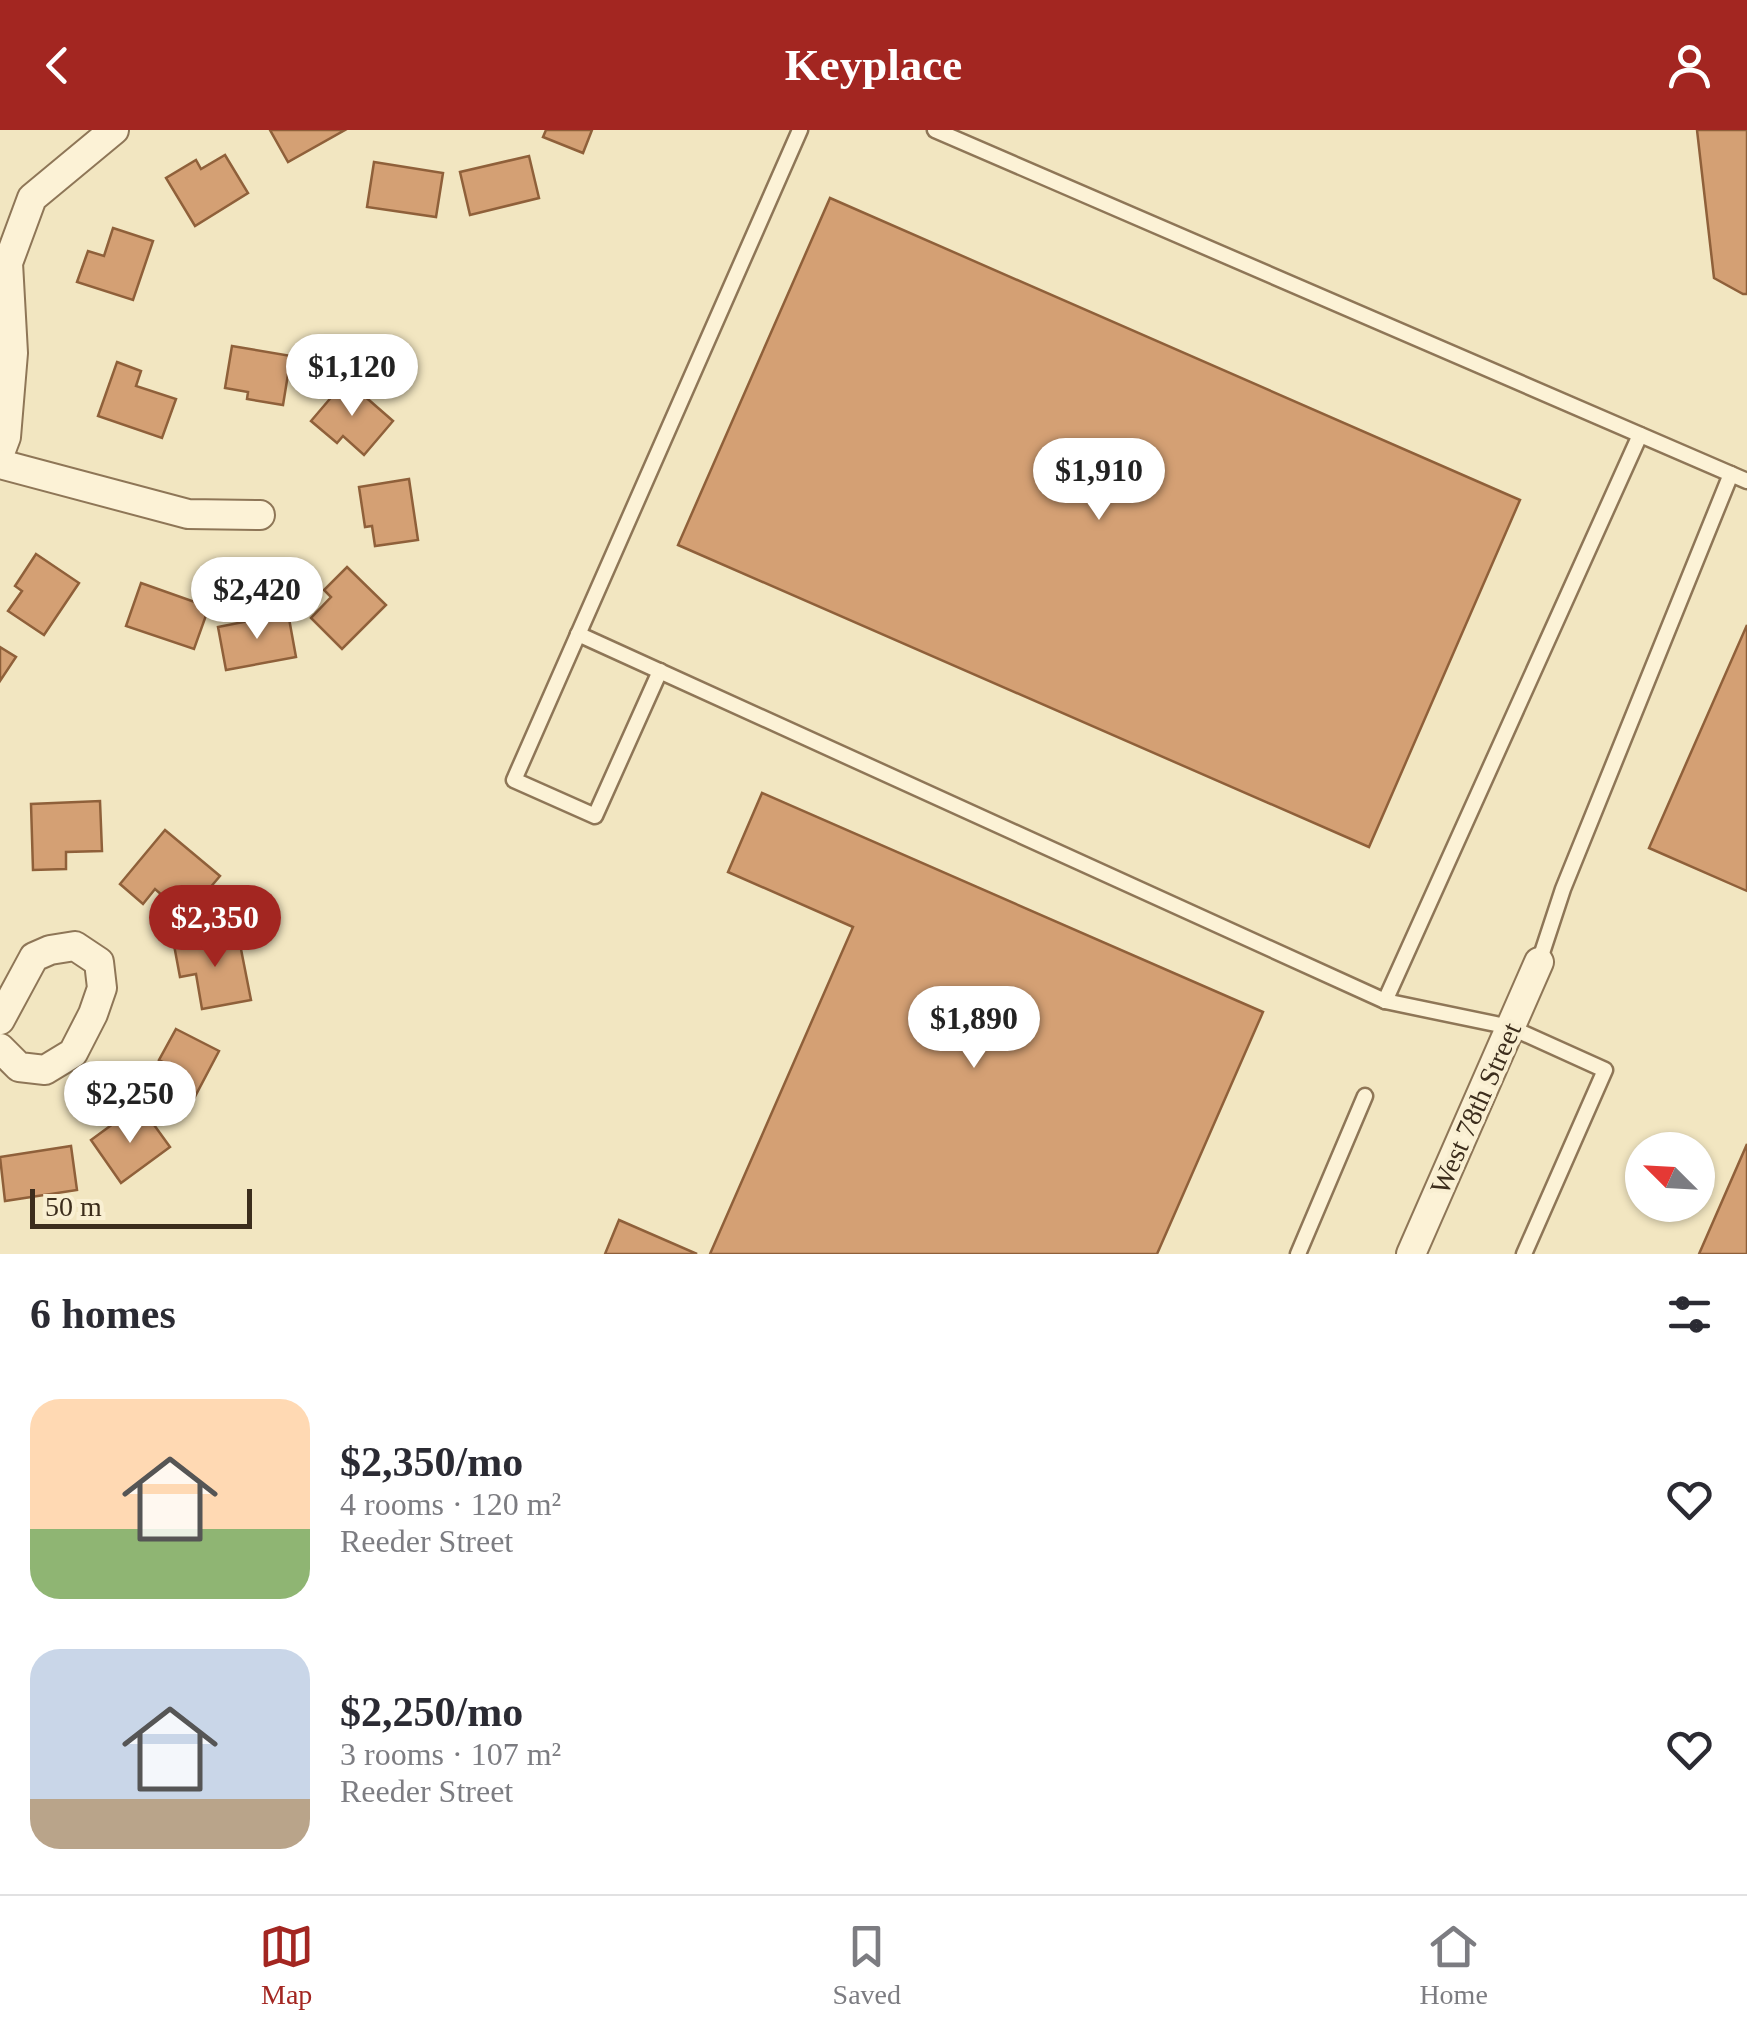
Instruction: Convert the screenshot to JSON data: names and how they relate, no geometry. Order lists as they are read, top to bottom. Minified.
{"streets":{"street":["West 78th Street"]},"scale_bar":"50 m","north":"top left","page":{"header":"Keyplace","price":["$1,120","$1,910","$2,420","$2,350","$1,890","$2,250"],"scale":"50 m","heading":"6 homes","list":[{"name":"$2,350/mo","note":"4 rooms · 120 m² · Reeder Street"},{"name":"$2,250/mo","note":"3 rooms · 107 m² · Reeder Street"}],"tabs":["Map","Saved","Home"]}}
